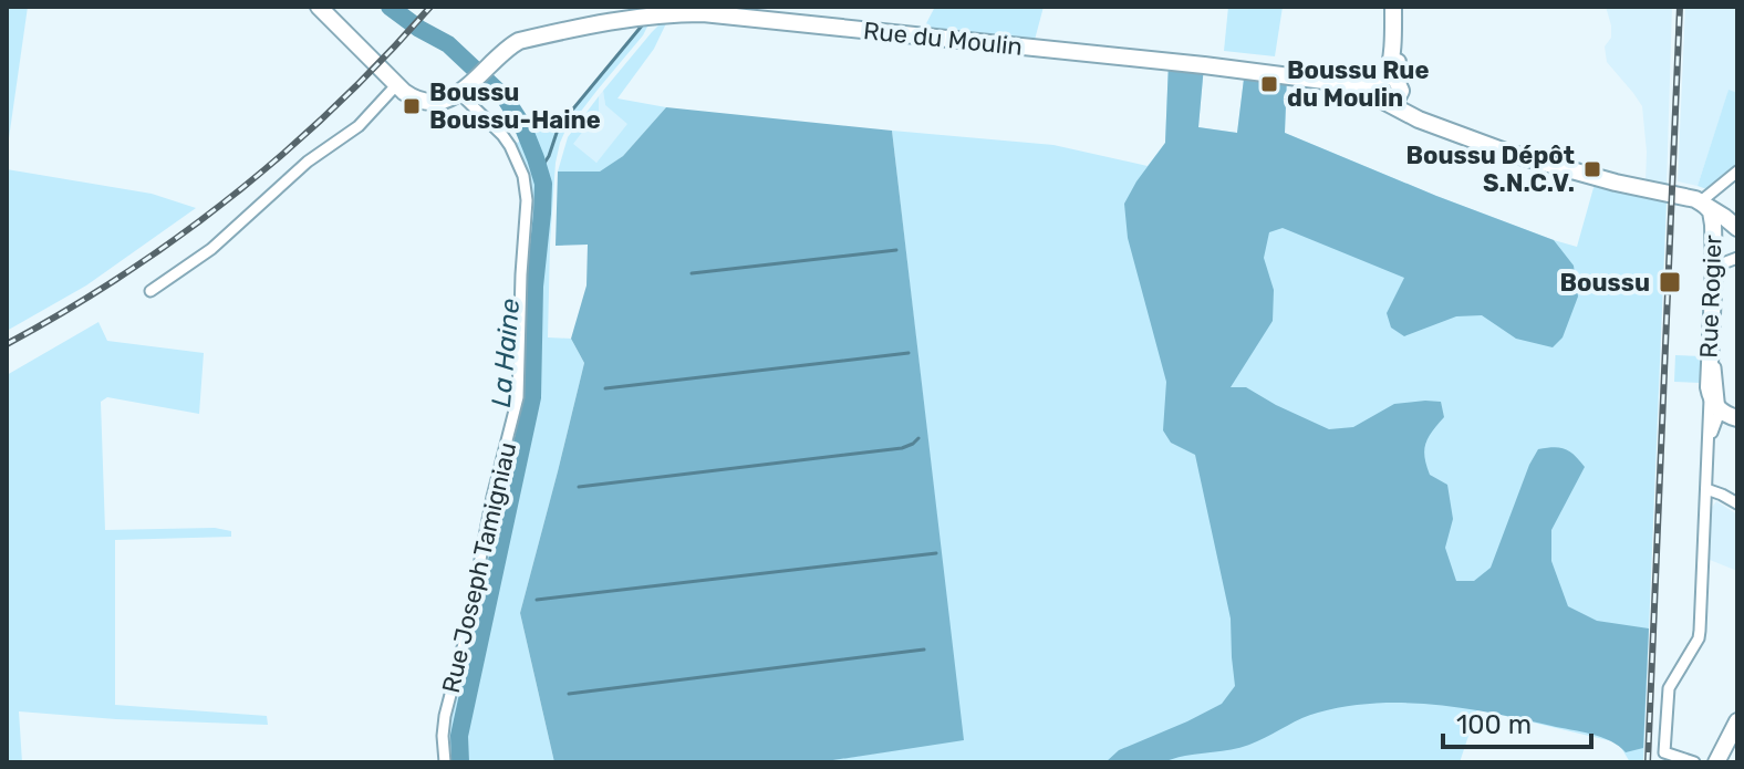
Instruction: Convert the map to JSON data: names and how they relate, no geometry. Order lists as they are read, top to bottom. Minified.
{"streets":{"street":["Rue du Moulin","Rue Rogier","Rue Joseph Tamigniau"]},"crossings":[["Rue du Moulin","Rue Rogier"],["Rue du Moulin","Rue Joseph Tamigniau"]],"water":["La Haine"],"places":{"transit":["Boussu Rue du Moulin","Boussu Boussu-Haine","Boussu Dépôt S.N.C.V.","Boussu"]},"scale_bar":"100 m"}
